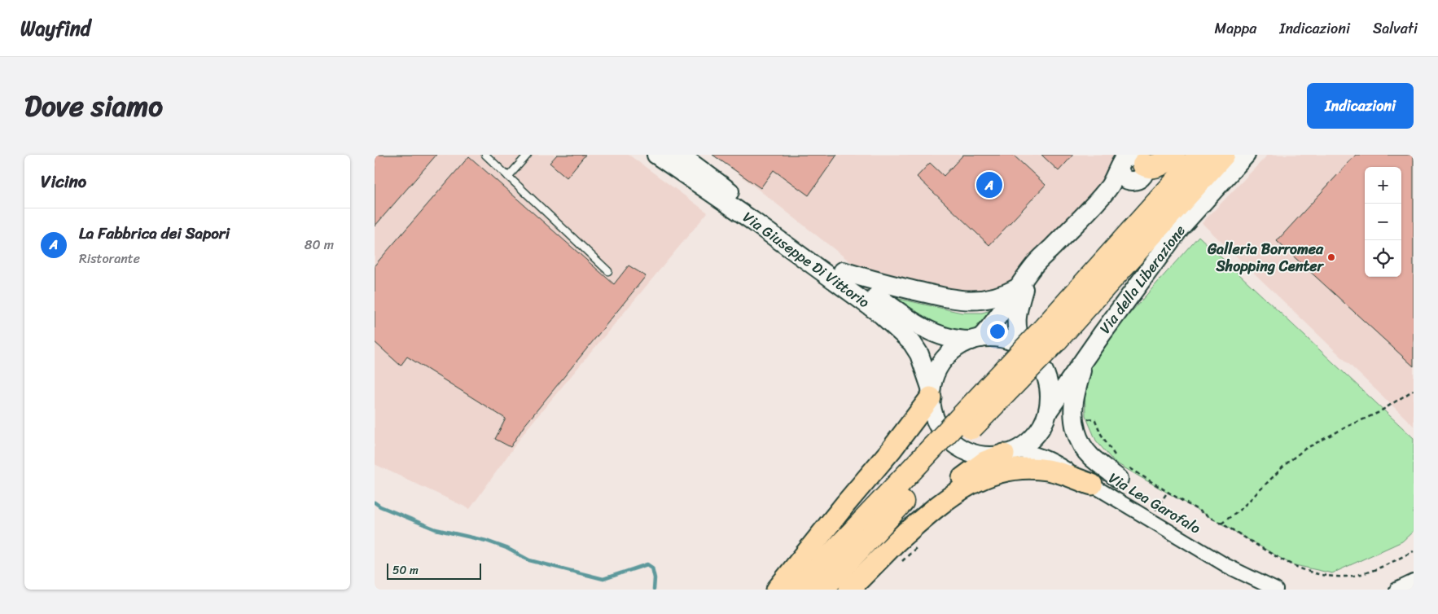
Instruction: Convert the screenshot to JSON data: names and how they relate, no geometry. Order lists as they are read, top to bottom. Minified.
{"streets":{"main road":["Via Giuseppe Di Vittorio","Via della Liberazione"],"street":["Via Lea Garofalo"]},"crossings":[["Via Giuseppe Di Vittorio","Via della Liberazione"],["Via Giuseppe Di Vittorio","Via Lea Garofalo"],["Via della Liberazione","Via Lea Garofalo"]],"places":["Galleria Borromea Shopping Center"],"scale_bar":"50 m","page":{"header":"Wayfind","nav":["Mappa","Indicazioni","Salvati"],"title":"Dove siamo","buttons":"Indicazioni","heading":"Vicino","map_buttons":["+","−"],"pins":"A","list":[{"mark":"A","name":"La Fabbrica dei Sapori","note":"Ristorante","value":"80 m"}],"scale":"50 m"}}
